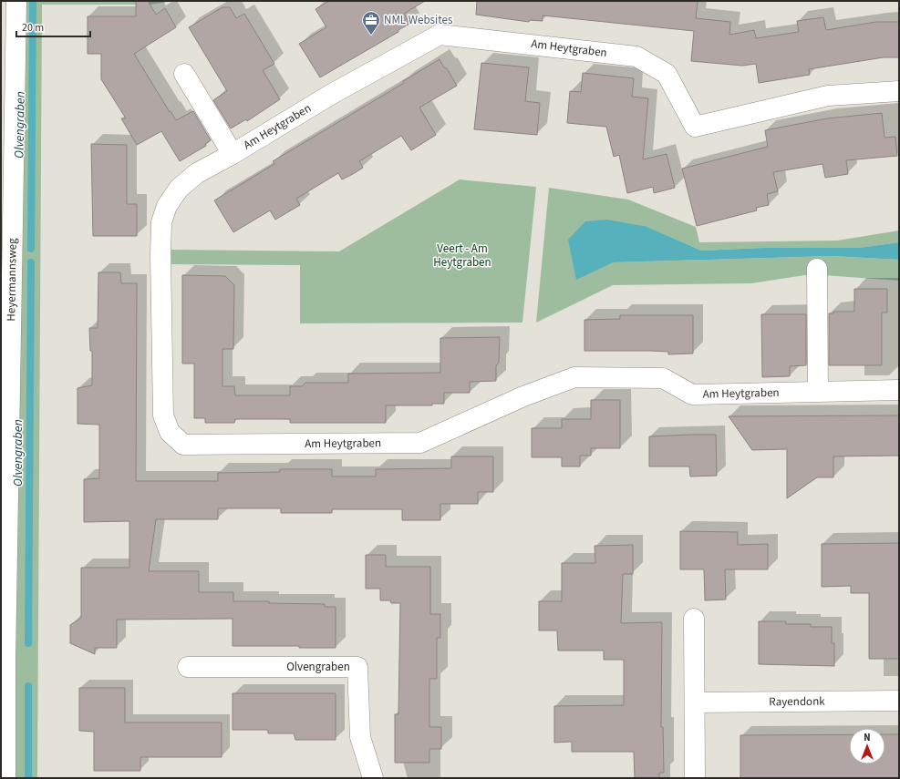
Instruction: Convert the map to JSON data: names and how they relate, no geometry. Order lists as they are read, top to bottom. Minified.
{"streets":{"street":["Am Heytgraben","Heyermannsweg","Olvengraben","Rayendonk"]},"water":["Olvengraben"],"parks":["Veert - Am Heytgraben"],"places":{"office":["NML Websites"]},"scale_bar":"20 m","north":"top"}
